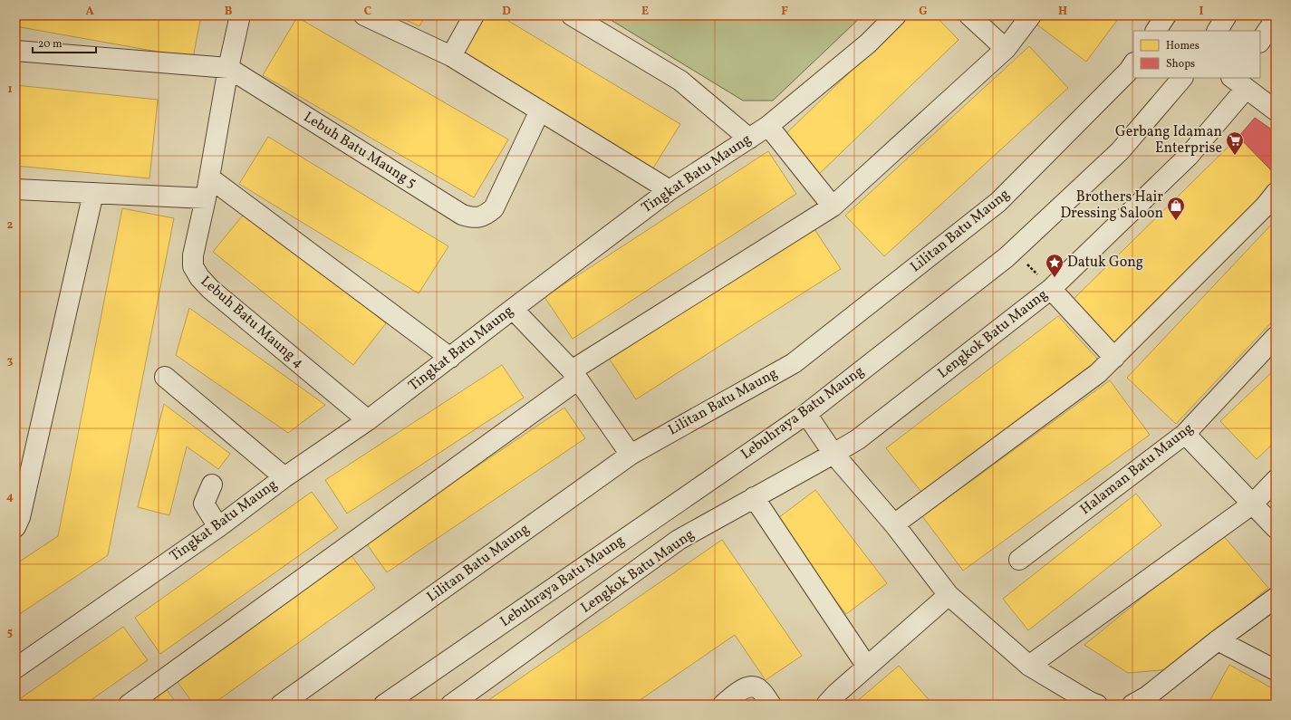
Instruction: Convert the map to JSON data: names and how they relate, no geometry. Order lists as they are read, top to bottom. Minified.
{"streets":{"street":["Lebuh Batu Maung 5","Tingkat Batu Maung","Lilitan Batu Maung","Lebuh Batu Maung 4","Lengkok Batu Maung","Lebuhraya Batu Maung","Halaman Batu Maung"]},"crossings":[["Lebuh Batu Maung 5","Lebuh Batu Maung 4"],["Tingkat Batu Maung","Lebuh Batu Maung 4"]],"places":{"supermarket":["Gerbang Idaman Enterprise"],"shop":["Brothers Hair Dressing Saloon"],"place":["Datuk Gong"]},"legend":["Homes","Shops"],"scale_bar":"20 m","grid":{"columns":["A","B","C","D","E","F","G","H","I"],"rows":["1","2","3","4","5"]}}
